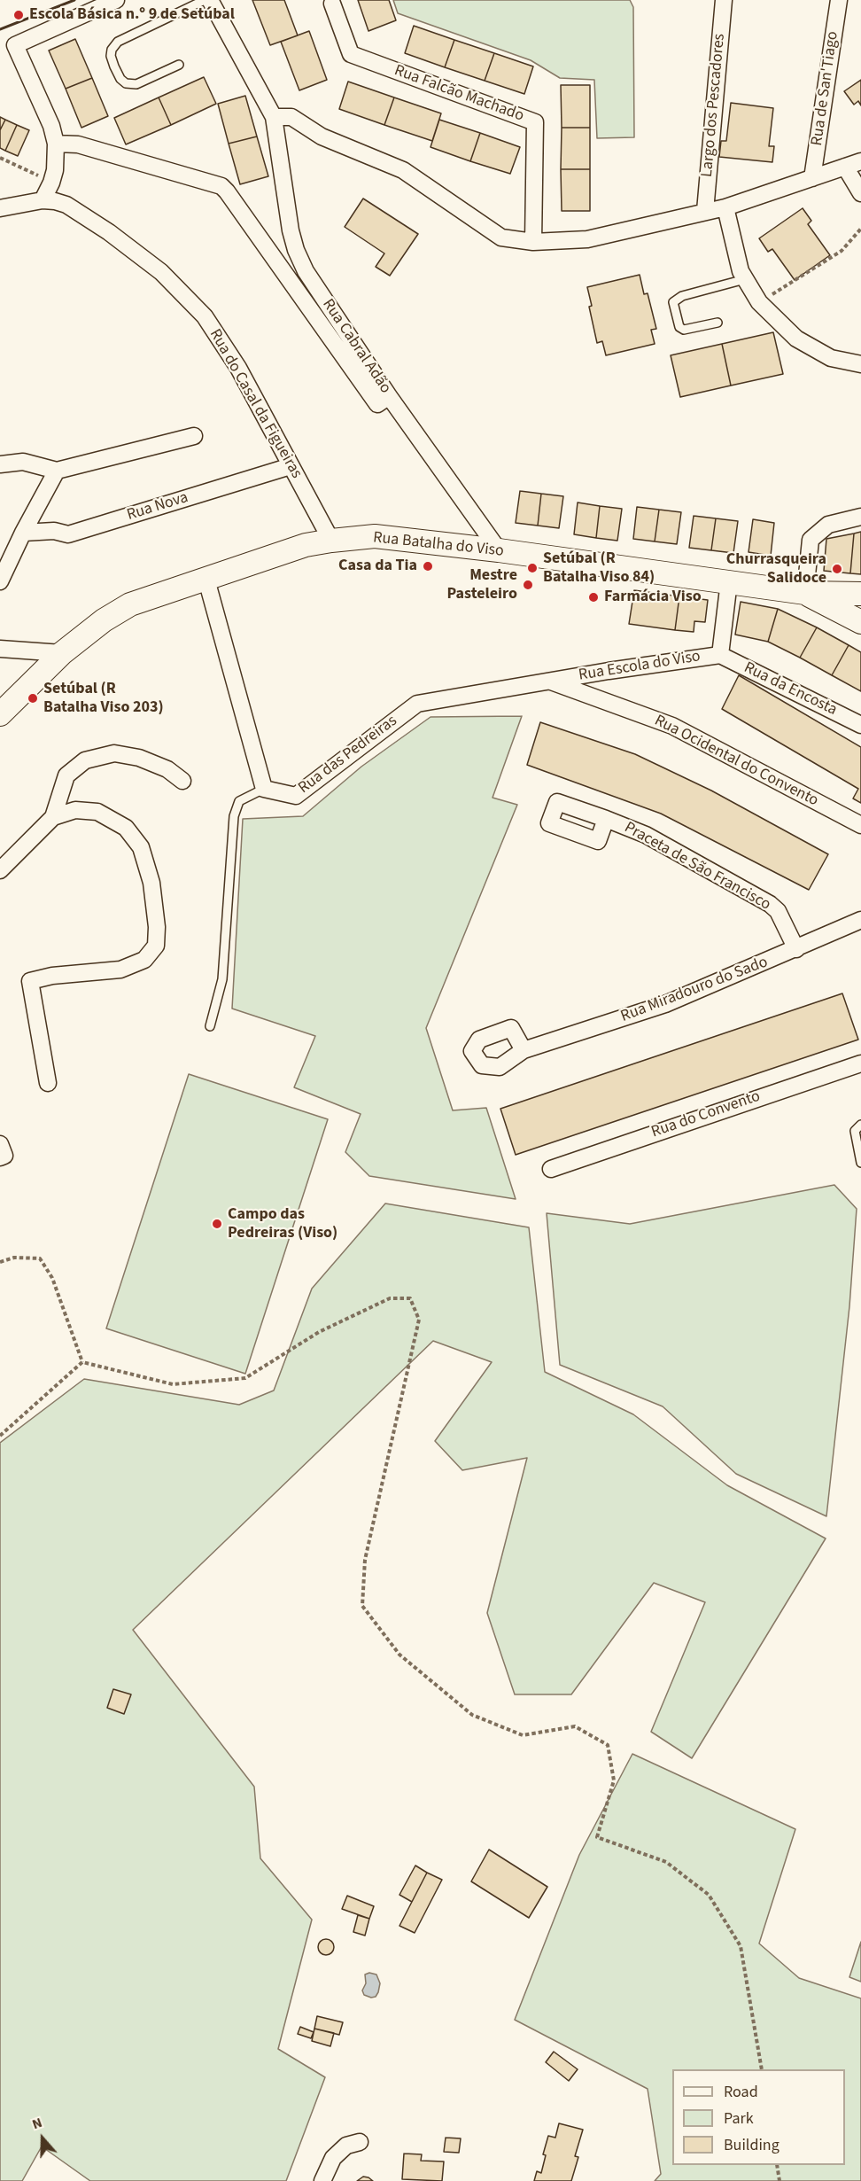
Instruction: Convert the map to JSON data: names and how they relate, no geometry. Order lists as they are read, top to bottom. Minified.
{"streets":{"street":["Rua de San'Tiago","Rua Falcão Machado","Largo dos Pescadores","Rua Cabral Adão","Rua do Casal da Figueiras","Rua Nova","Rua Batalha do Viso","Rua Escola do Viso","Rua da Encosta","Rua das Pedreiras","Rua Ocidental do Convento","Praceta de São Francisco","Rua Miradouro do Sado","Rua do Convento"]},"crossings":[["Rua Cabral Adão","Rua Batalha do Viso"],["Rua do Casal da Figueiras","Rua Nova"],["Rua do Casal da Figueiras","Rua Batalha do Viso"],["Rua Batalha do Viso","Rua Escola do Viso"],["Rua Escola do Viso","Rua da Encosta"],["Rua Escola do Viso","Rua das Pedreiras"],["Rua Escola do Viso","Rua Ocidental do Convento"],["Rua das Pedreiras","Rua Ocidental do Convento"],["Praceta de São Francisco","Rua Miradouro do Sado"]],"places":["Escola Básica n.º 9 de Setúbal","Casa da Tia","Setúbal (R Batalha Viso 84)","Churrasqueira Salidoce","Mestre Pasteleiro","Farmácia Viso","Setúbal (R Batalha Viso 203)","Campo das Pedreiras (Viso)"],"legend":["Road","Park","Building"],"north":"top"}
